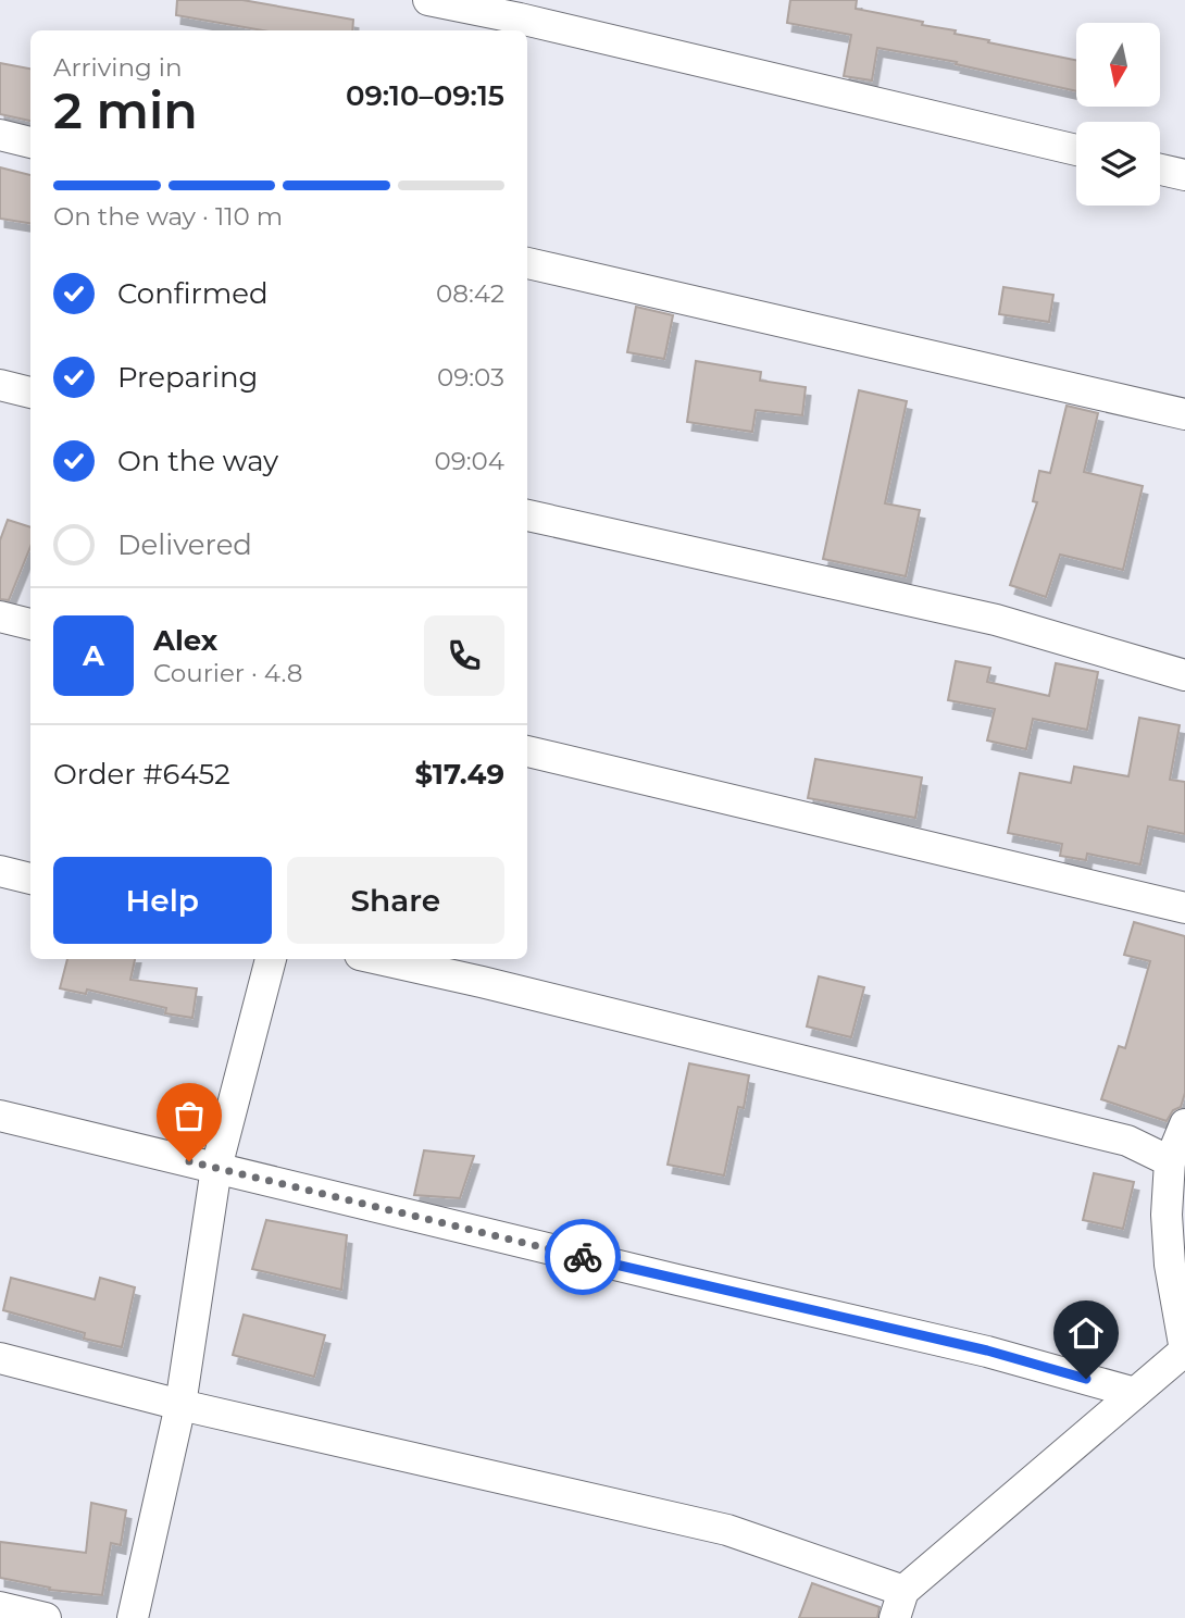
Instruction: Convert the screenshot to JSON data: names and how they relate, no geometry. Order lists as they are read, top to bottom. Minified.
{"north":"bottom","page":{"heading":["2 min","Arriving in","09:10–09:15"],"panel":["Alex","Courier · 4.8","Order #6452","$17.49"],"bar":"On the way · 110 m","list":[["Confirmed","08:42"],["Preparing","09:03"],["On the way","09:04"],"Delivered"],"round":"A","buttons":["Help","Share"]}}
